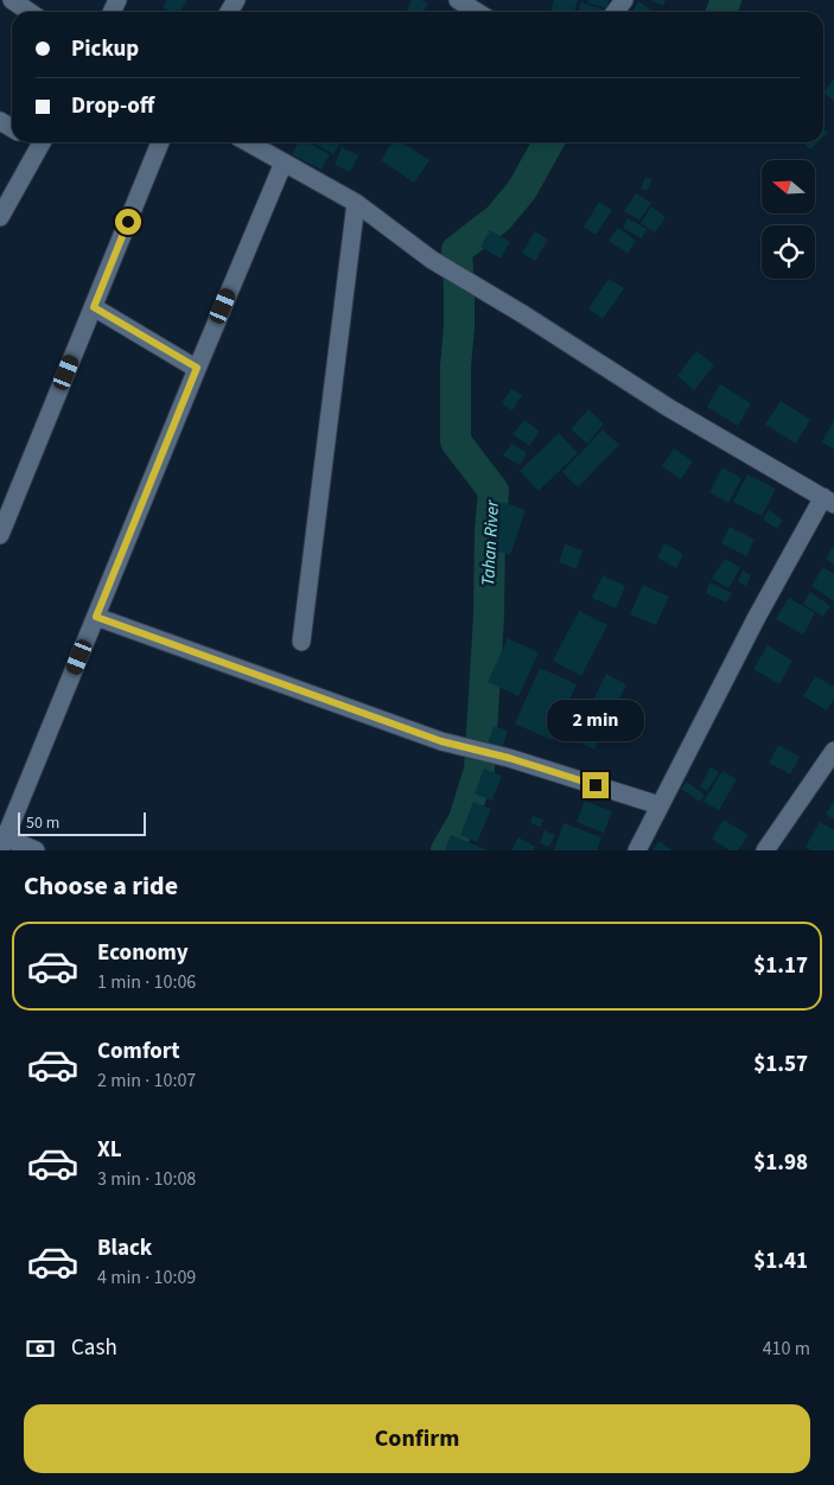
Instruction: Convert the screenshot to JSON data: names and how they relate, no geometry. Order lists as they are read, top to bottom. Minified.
{"water":["Tahan River"],"scale_bar":"50 m","north":"left","page":{"banner":["Pickup","Drop-off"],"bubble":"2 min","scale":"50 m","heading":"Choose a ride","list":[{"name":"Economy","note":"1 min · 10:06","value":"$1.17"},{"name":"Comfort","note":"2 min · 10:07","value":"$1.57"},{"name":"XL","note":"3 min · 10:08","value":"$1.98"},{"name":"Black","note":"4 min · 10:09","value":"$1.41"}],"pay":["Cash","410 m"],"buttons":"Confirm"}}
